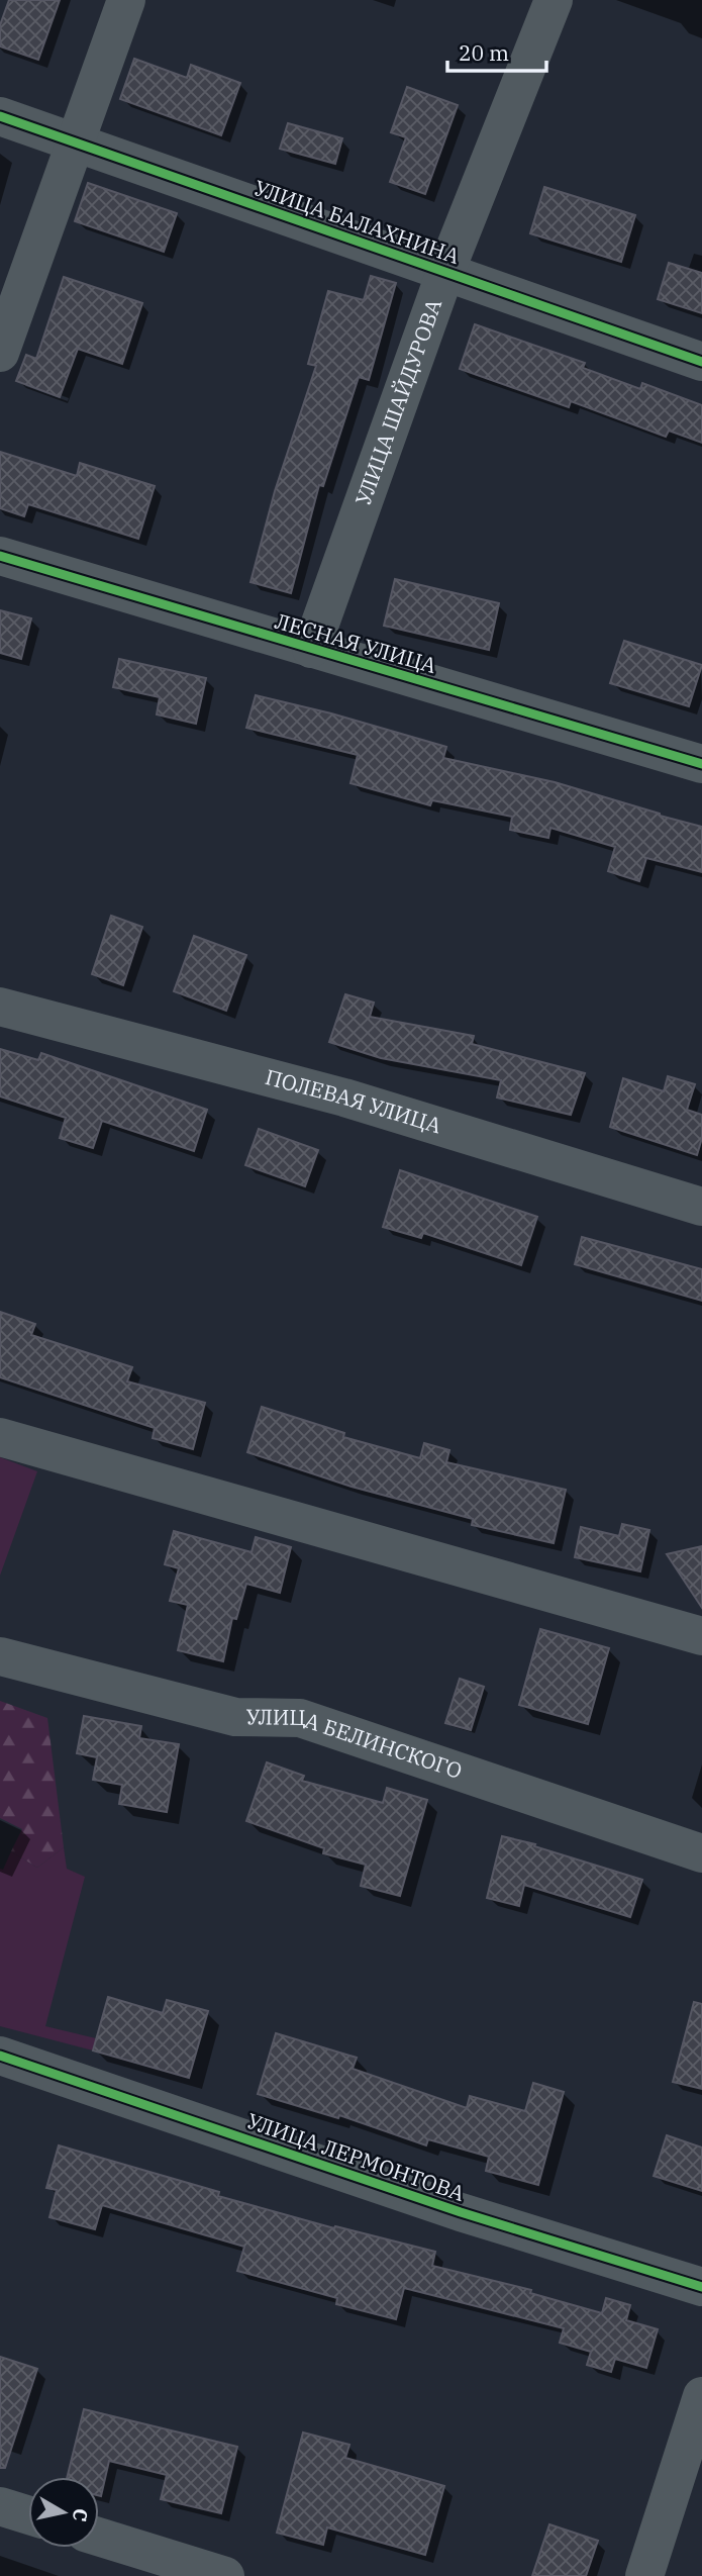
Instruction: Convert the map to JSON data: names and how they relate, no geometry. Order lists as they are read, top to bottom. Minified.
{"streets":{"street":["УЛИЦА БАЛАХНИНА","УЛИЦА ШАЙДУРОВА","ЛЕСНАЯ УЛИЦА","ПОЛЕВАЯ УЛИЦА","УЛИЦА БЕЛИНСКОГО","УЛИЦА ЛЕРМОНТОВА"]},"crossings":[["УЛИЦА БАЛАХНИНА","УЛИЦА ШАЙДУРОВА"],["УЛИЦА ШАЙДУРОВА","ЛЕСНАЯ УЛИЦА"]],"scale_bar":"20 m","north":"right"}
